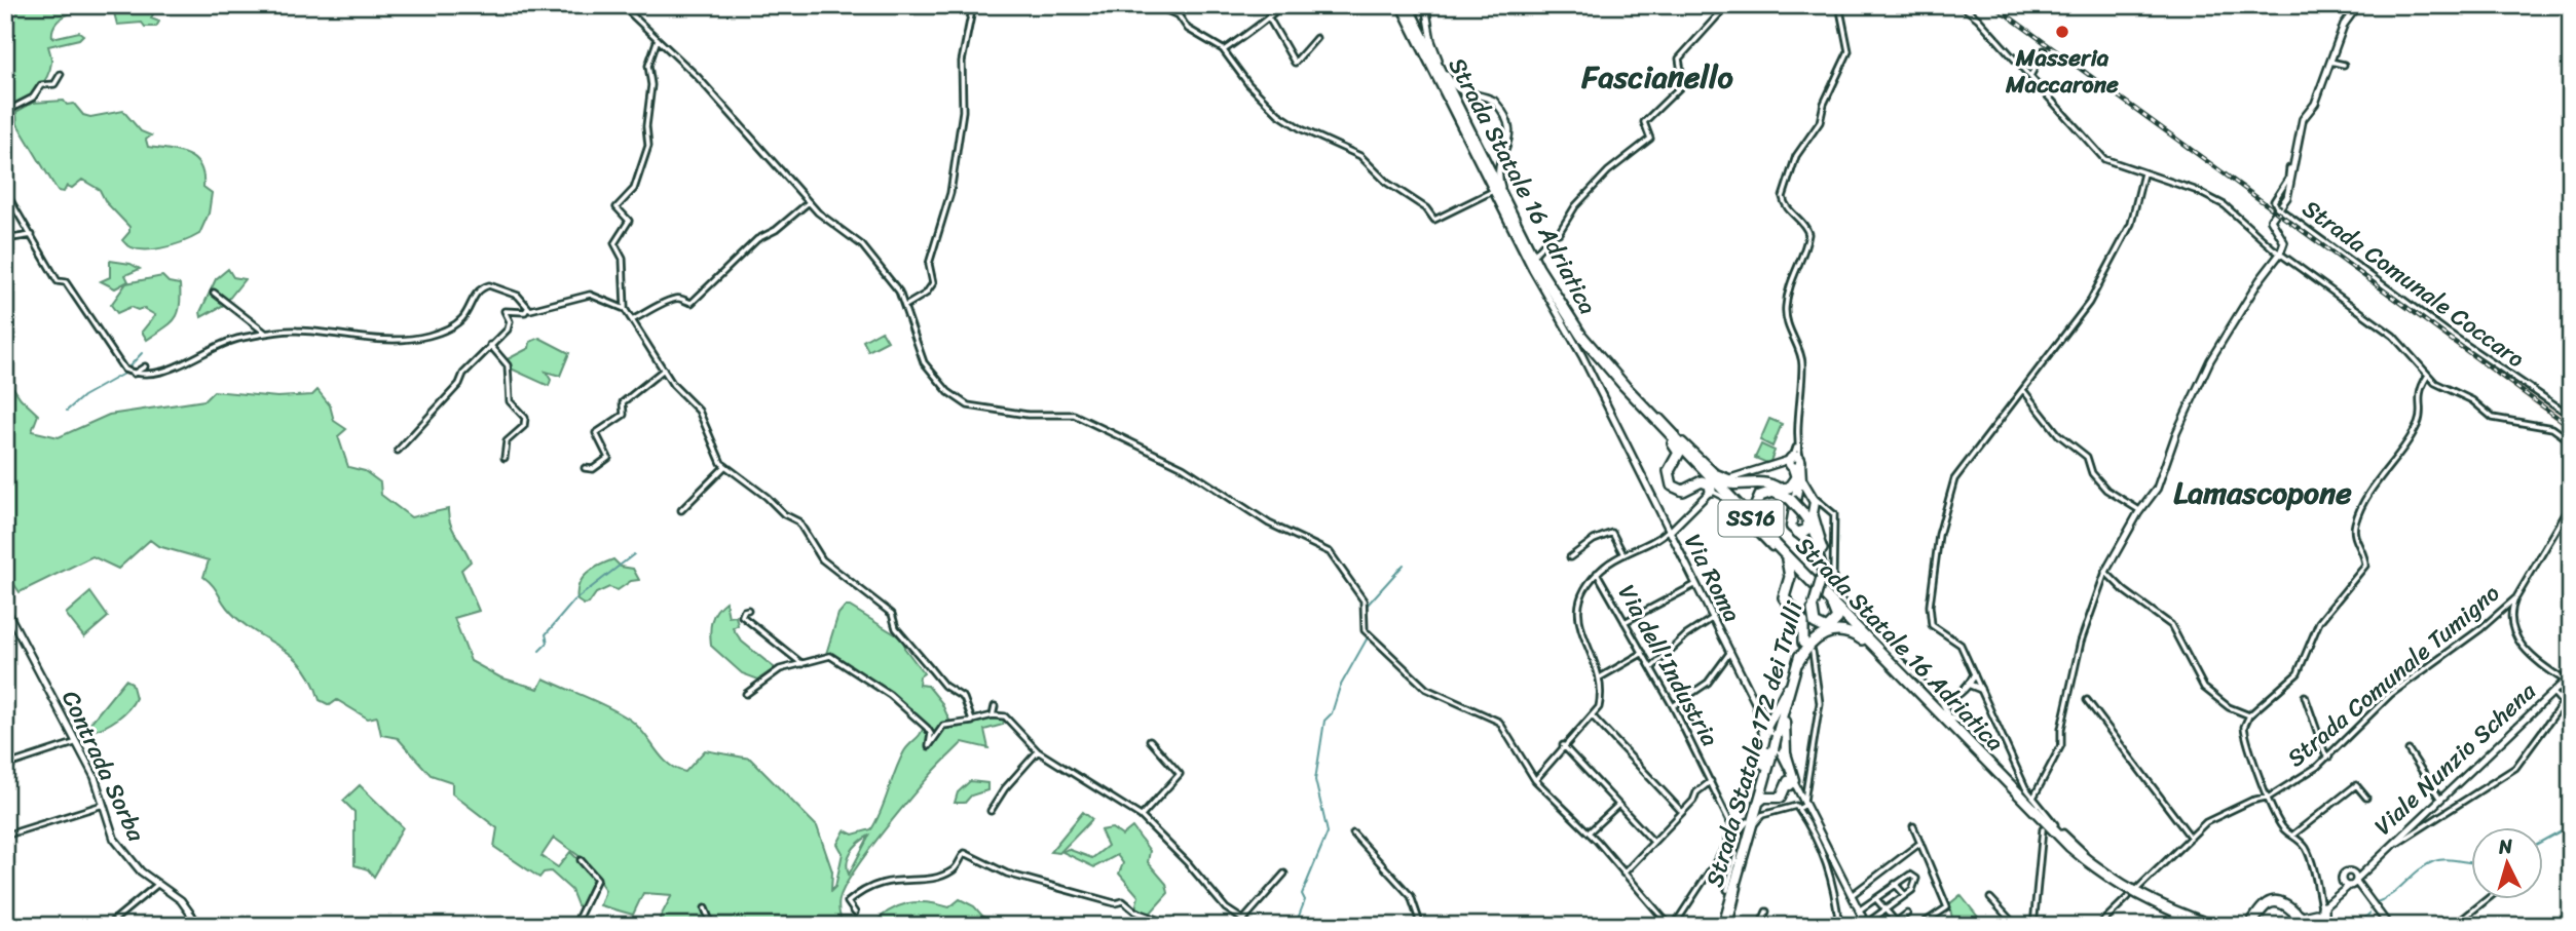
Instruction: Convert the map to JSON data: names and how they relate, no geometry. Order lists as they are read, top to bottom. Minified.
{"streets":{"highway":["Strada Statale 16 Adriatica","SS16"],"main road":["Strada Statale 172 dei Trulli"],"street":["Strada Comunale Coccaro","Via Roma","Via dell'Industria","Strada Comunale Tumigno","Viale Nunzio Schena","Contrada Sorba"]},"crossings":[["Strada Statale 16 Adriatica","Via Roma"]],"districts":["Fascianello","Lamascopone"],"places":["Masseria Maccarone"],"north":"top"}
